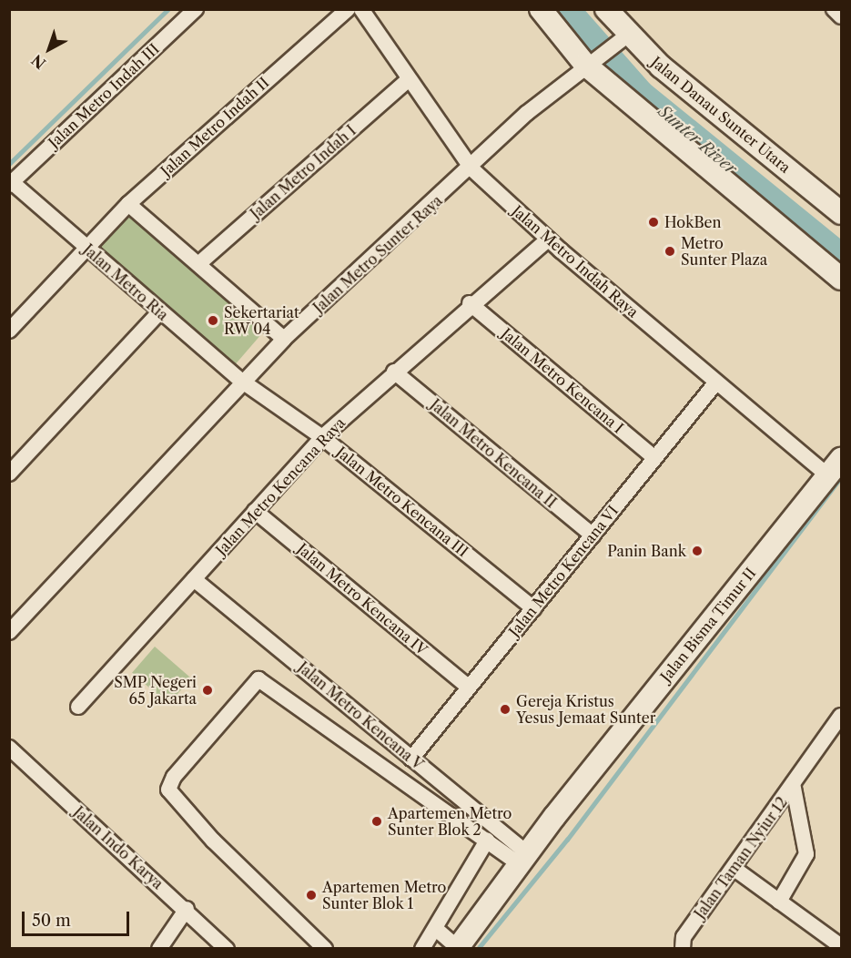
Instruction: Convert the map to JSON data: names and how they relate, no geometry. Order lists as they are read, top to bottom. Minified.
{"streets":{"main road":["Jalan Danau Sunter Utara","Jalan Bisma Timur II"],"street":["Jalan Metro Indah III","Jalan Metro Indah II","Jalan Metro Indah I","Jalan Metro Sunter Raya","Jalan Metro Indah Raya","Jalan Metro Ria","Jalan Metro Kencana I","Jalan Metro Kencana II","Jalan Metro Kencana Raya","Jalan Metro Kencana III","Jalan Metro Kencana VI","Jalan Metro Kencana IV","Jalan Metro Kencana V","Jalan Indo Karya","Jalan Taman Nyiur 12"]},"crossings":[["Jalan Metro Indah III","Jalan Metro Ria"],["Jalan Danau Sunter Utara","Jalan Metro Sunter Raya"],["Jalan Metro Indah II","Jalan Metro Ria"],["Jalan Metro Indah I","Jalan Metro Indah Raya"],["Jalan Metro Sunter Raya","Jalan Metro Indah Raya"],["Jalan Metro Sunter Raya","Jalan Metro Ria"],["Jalan Metro Sunter Raya","Jalan Metro Kencana III"],["Jalan Metro Indah Raya","Jalan Metro Kencana Raya"],["Jalan Metro Indah Raya","Jalan Metro Kencana VI"],["Jalan Metro Indah Raya","Jalan Bisma Timur II"],["Jalan Metro Ria","Jalan Metro Kencana III"],["Jalan Metro Kencana I","Jalan Metro Kencana Raya"],["Jalan Metro Kencana I","Jalan Metro Kencana VI"],["Jalan Metro Kencana II","Jalan Metro Kencana Raya"],["Jalan Metro Kencana II","Jalan Metro Kencana VI"],["Jalan Metro Kencana Raya","Jalan Metro Kencana III"],["Jalan Metro Kencana Raya","Jalan Metro Kencana IV"],["Jalan Metro Kencana Raya","Jalan Metro Kencana V"],["Jalan Metro Kencana III","Jalan Metro Kencana VI"],["Jalan Metro Kencana VI","Jalan Metro Kencana IV"],["Jalan Metro Kencana VI","Jalan Metro Kencana V"],["Jalan Bisma Timur II","Jalan Metro Kencana V"]],"water":["Sunter River"],"places":["HokBen","Metro Sunter Plaza","Sekertariat RW 04","Panin Bank","SMP Negeri 65 Jakarta","Gereja Kristus Yesus Jemaat Sunter","Apartemen Metro Sunter Blok 2","Apartemen Metro Sunter Blok 1"],"scale_bar":"50 m","north":"bottom left"}
